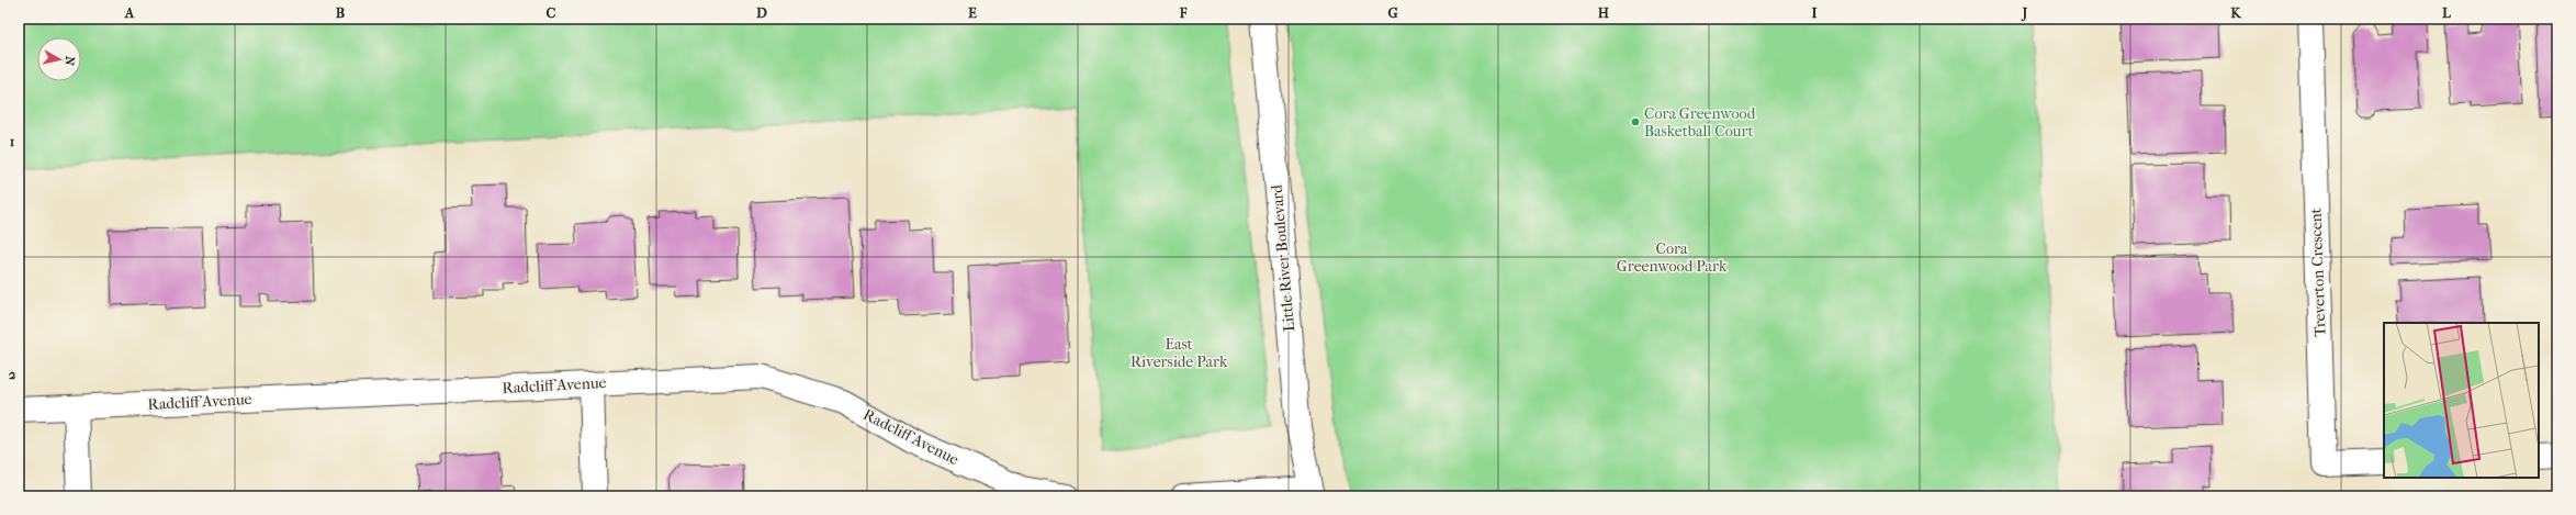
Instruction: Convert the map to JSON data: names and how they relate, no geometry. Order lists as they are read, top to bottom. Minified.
{"streets":{"street":["Little River Boulevard","Treverton Crescent","Radcliff Avenue"]},"parks":["Cora Greenwood Park","East Riverside Park"],"places":["Cora Greenwood Basketball Court"],"north":"right","grid":{"columns":["A","B","C","D","E","F","G","H","I","J","K","L"],"rows":["1","2"]}}
